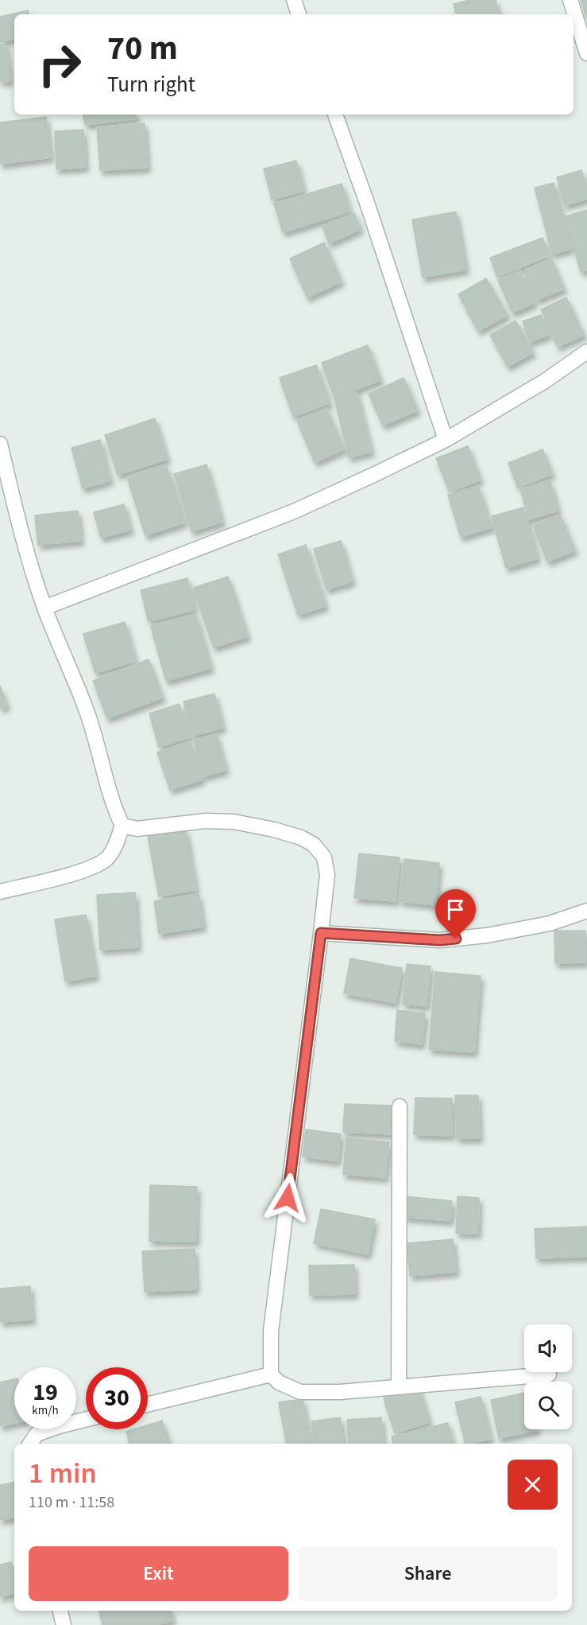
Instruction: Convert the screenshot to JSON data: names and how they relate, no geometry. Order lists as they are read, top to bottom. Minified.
{"page":{"turn":["70 m","Turn right"],"speed":"19 km/h","limit":"30","heading":["1 min","110 m · 11:58"],"buttons":["Exit","Share"]}}
